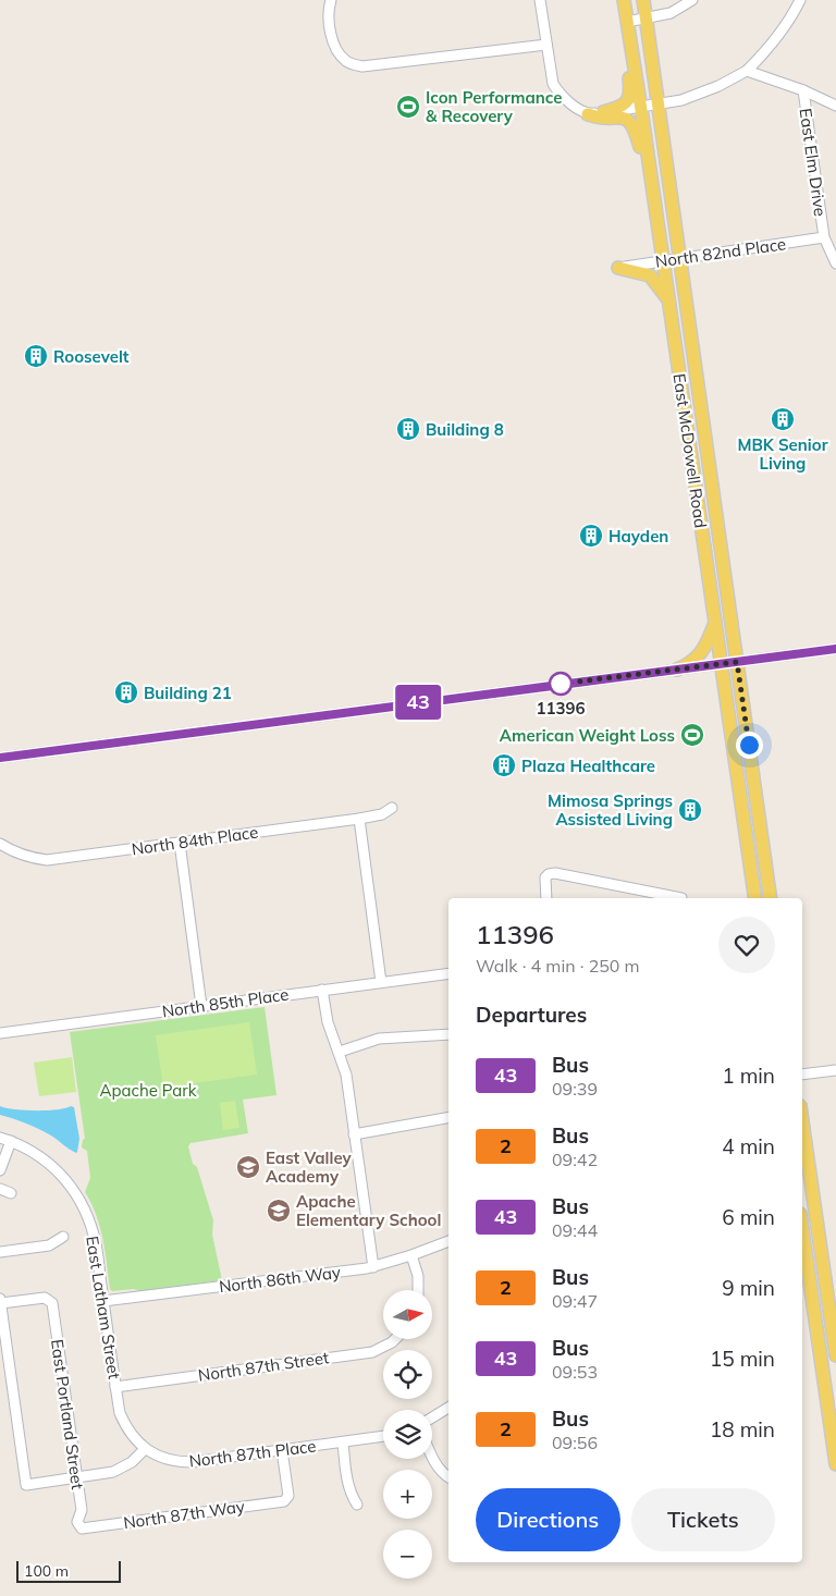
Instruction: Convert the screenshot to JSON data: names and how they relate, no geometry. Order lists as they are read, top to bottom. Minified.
{"streets":{"main road":["East McDowell Road"],"street":["East Elm Drive","North 82nd Place","North 84th Place","North 85th Place","North 86th Way","East Latham Street","North 87th Street","East Portland Street","North 87th Place","North 87th Way"]},"crossings":[["East Elm Drive","North 82nd Place"],["North 82nd Place","East McDowell Road"],["North 86th Way","East Latham Street"],["East Latham Street","North 87th Street"],["East Latham Street","North 87th Place"],["East Portland Street","North 87th Way"],["North 87th Place","North 87th Way"]],"parks":["Apache Park"],"places":{"sports":["Icon Performance & Recovery","American Weight Loss"],"building":["Roosevelt","MBK Senior Living","Building 8","Hayden","Building 21","Plaza Healthcare","Mimosa Springs Assisted Living"],"other":["11396"],"school or university":["East Valley Academy","Apache Elementary School"]},"lines":["bus line 43"],"scale_bar":"100 m","north":"right","page":{"on_map":"43","heading":[["11396","Walk · 4 min · 250 m"],"Departures"],"list":[{"mark":"43","name":"Bus","note":"09:39","value":"1 min"},{"mark":"2","name":"Bus","note":"09:42","value":"4 min"},{"mark":"43","name":"Bus","note":"09:44","value":"6 min"},{"mark":"2","name":"Bus","note":"09:47","value":"9 min"},{"mark":"43","name":"Bus","note":"09:53","value":"15 min"},{"mark":"2","name":"Bus","note":"09:56","value":"18 min"}],"map_buttons":["+","−"],"buttons":["Directions","Tickets"],"scale":"100 m"}}
